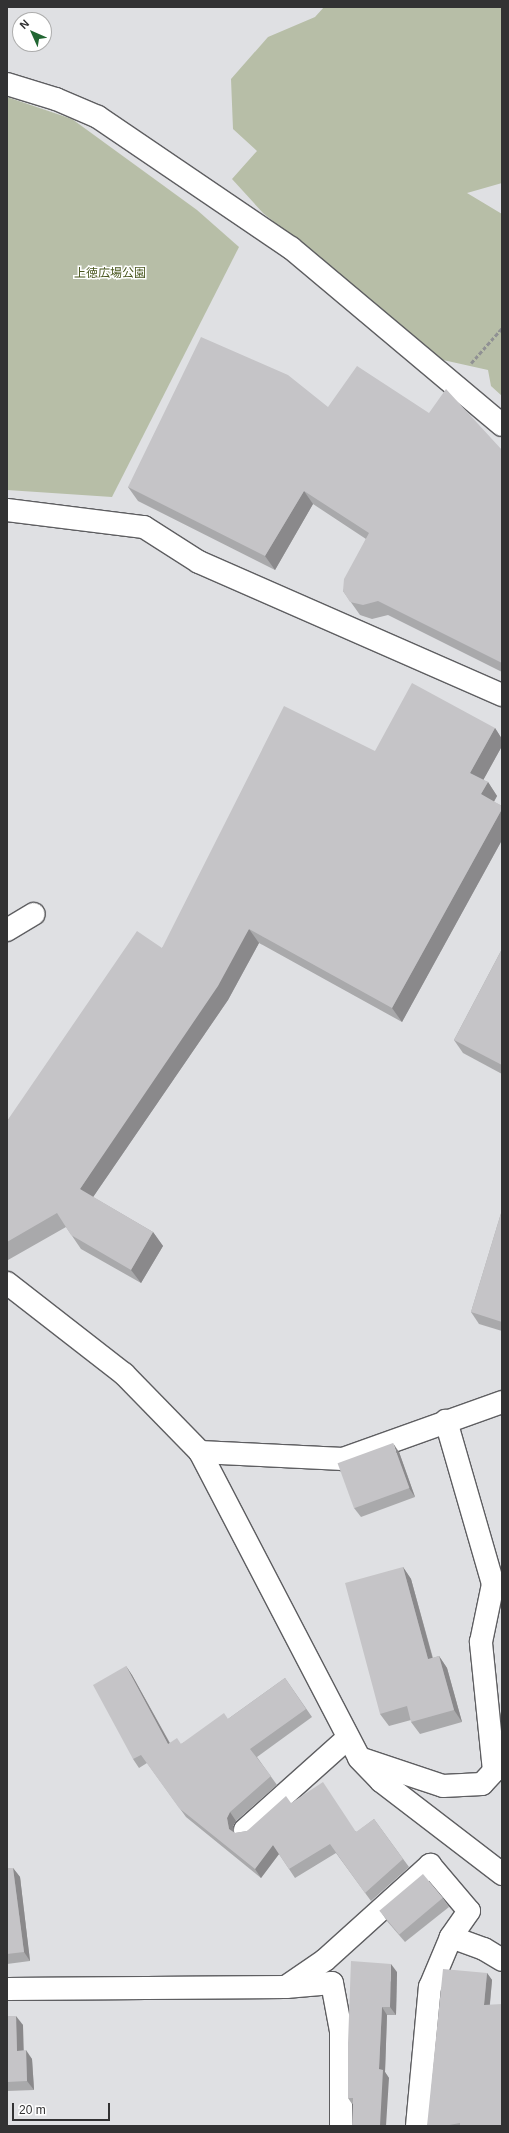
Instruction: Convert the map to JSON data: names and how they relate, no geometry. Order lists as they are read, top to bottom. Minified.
{"parks":["上徳広場公園"],"scale_bar":"20 m","north":"top left"}
